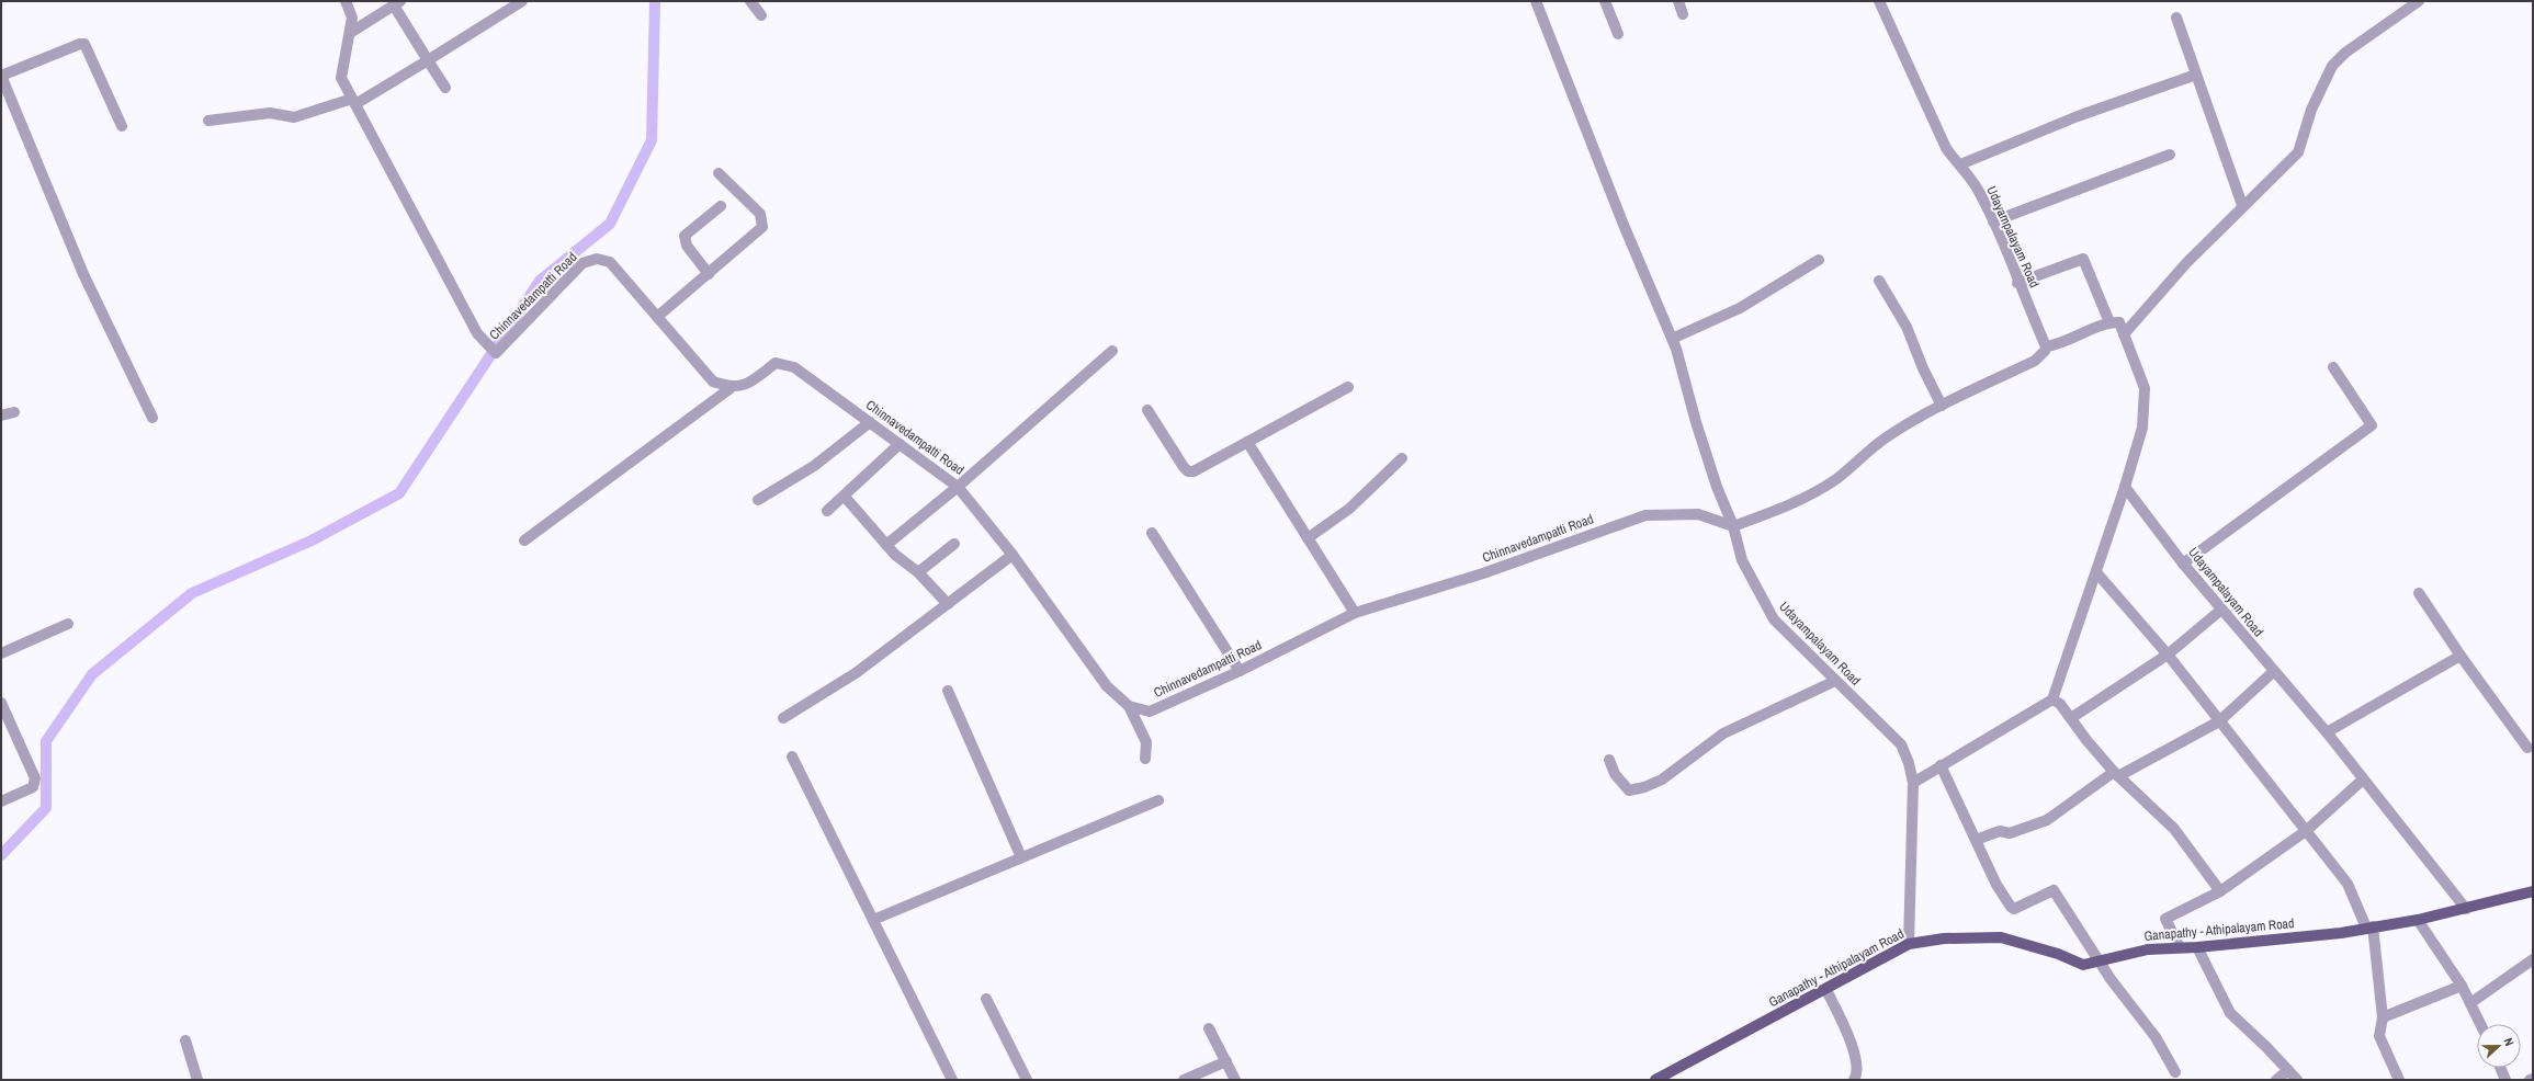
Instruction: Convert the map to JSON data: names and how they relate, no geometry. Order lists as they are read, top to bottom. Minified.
{"streets":{"main road":["Ganapathy - Athipalayam Road"],"street":["Udayampalayam Road","Chinnavedampatti Road"]},"crossings":[["Udayampalayam Road","Chinnavedampatti Road"],["Udayampalayam Road","Ganapathy - Athipalayam Road"]],"north":"right"}
